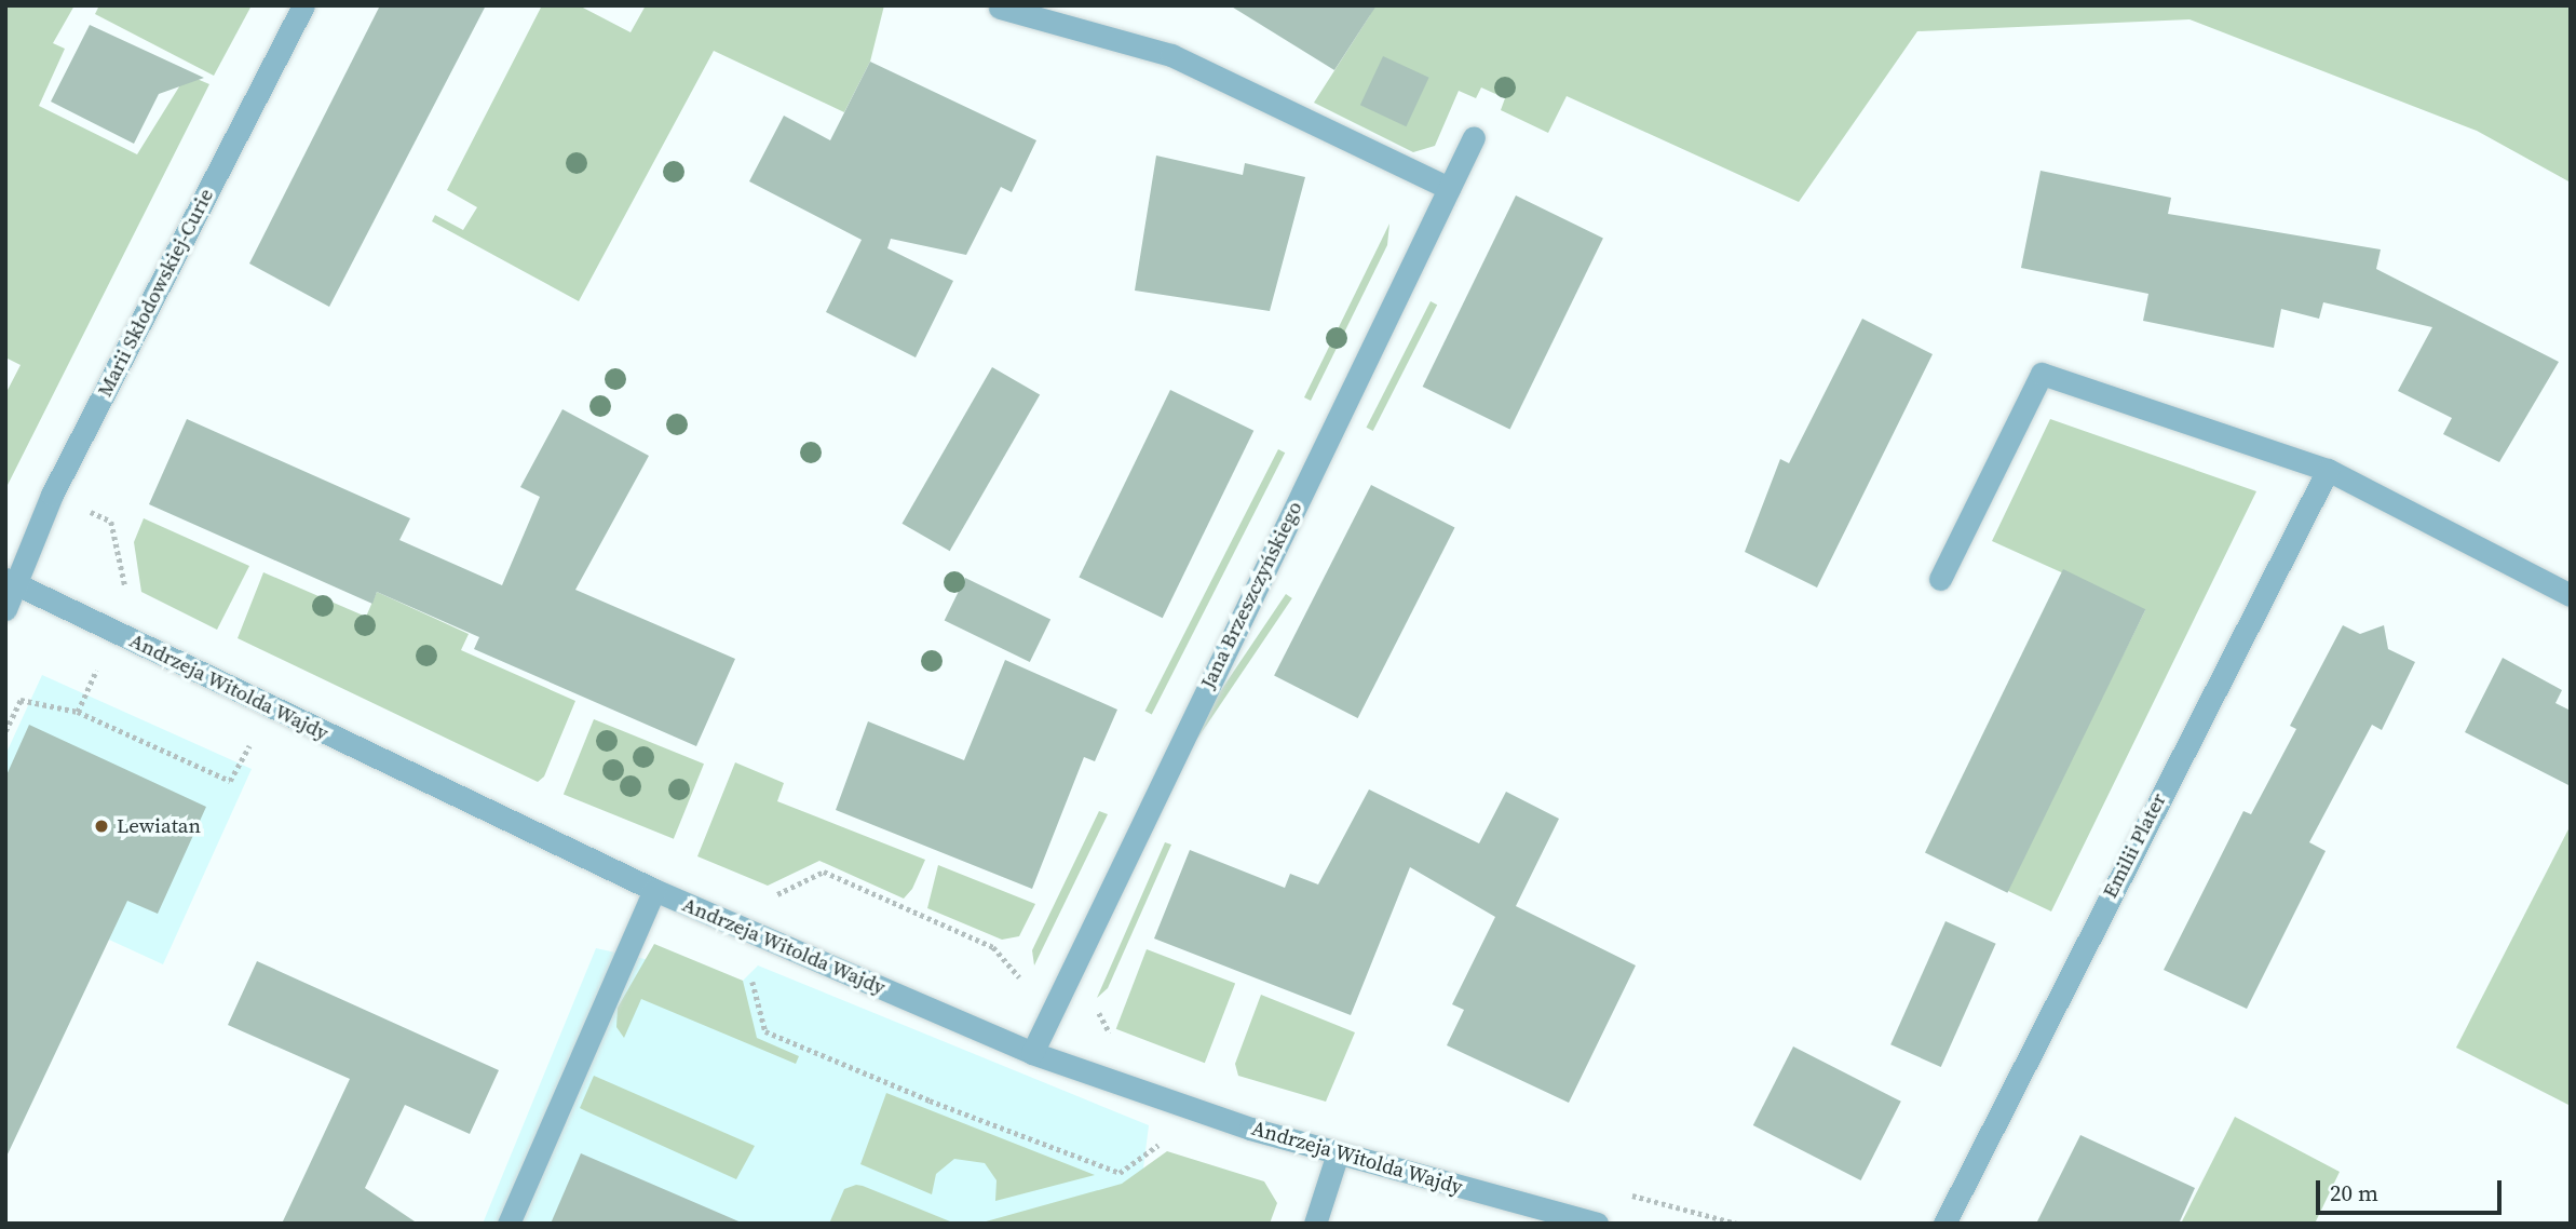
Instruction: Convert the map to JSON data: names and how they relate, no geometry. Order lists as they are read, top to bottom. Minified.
{"streets":{"street":["Marii Skłodowskiej-Curie","Jana Brzeszczyńskiego","Andrzeja Witolda Wajdy","Emilii Plater"]},"crossings":[["Marii Skłodowskiej-Curie","Andrzeja Witolda Wajdy"],["Jana Brzeszczyńskiego","Andrzeja Witolda Wajdy"]],"places":["Lewiatan"],"scale_bar":"20 m"}
